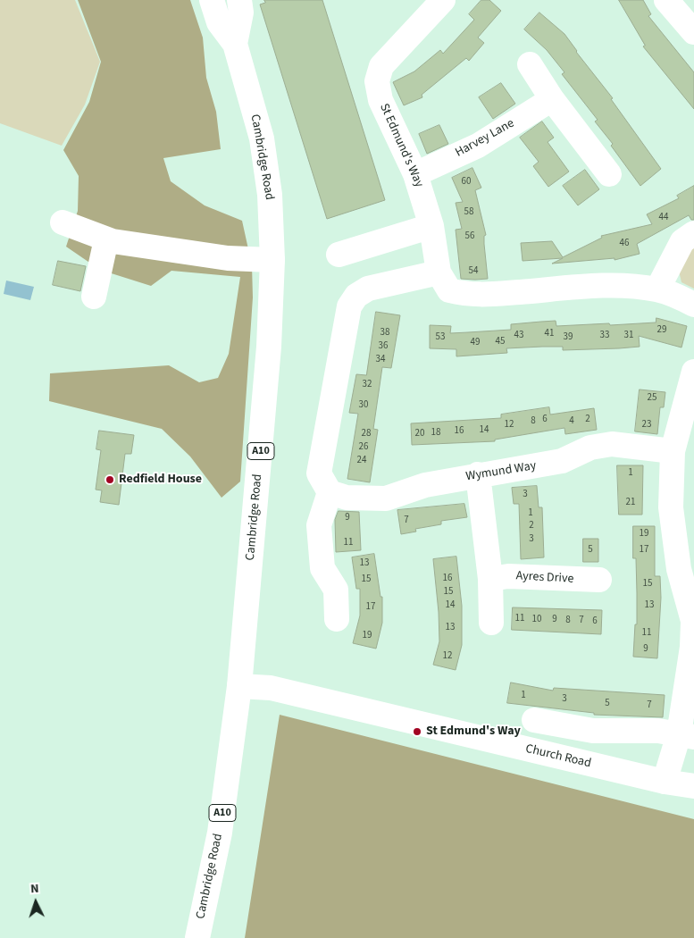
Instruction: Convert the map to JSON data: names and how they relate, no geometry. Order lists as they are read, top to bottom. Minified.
{"streets":{"main road":["Harvey Lane","St Edmund's Way","Cambridge Road","A10","Wymund Way","Ayres Drive","Church Road"]},"crossings":[["Harvey Lane","St Edmund's Way"],["Cambridge Road","Church Road"]],"places":["Redfield House","St Edmund's Way"],"house_numbers":["60","58","44","56","46","54","29","38","41","43","33","31","53","39","45","49","36","34","32","25","30","6","2","8","4","12","23","14","16","18","28","20","26","24","1","3","21","1","9","7","2","19","3","11","5","17","13","16","15","15","15","14","13","17","11","10","9","8","7","6","13","11","19","9","12","1","3","5","7"],"north":"top"}
